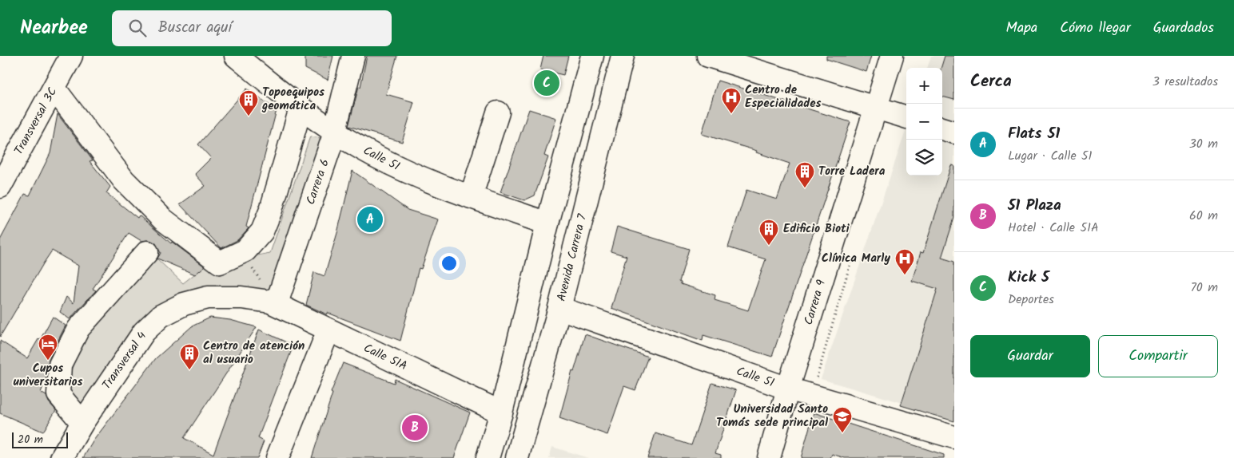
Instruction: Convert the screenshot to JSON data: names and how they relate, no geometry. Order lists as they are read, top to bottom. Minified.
{"streets":{"street":["Transversal 3C","Calle 51","Carrera 6","Avenida Carrera 7","Carrera 9","Calle 51A","Transversal 4"]},"crossings":[["Calle 51","Carrera 6"],["Calle 51","Avenida Carrera 7"],["Calle 51","Carrera 9"],["Carrera 6","Calle 51A"],["Carrera 6","Transversal 4"],["Calle 51A","Transversal 4"]],"places":{"hospital":["Centro de Especialidades","Clínica Marly"],"building":["Topoequipos geomática","Torre Ladera","Edificio Bioti","Centro de atención al usuario"],"hotel":["Cupos universitarios"],"school or university":["Universidad Santo Tomás sede principal"]},"scale_bar":"20 m","page":{"header":"Nearbee","search":"Buscar aquí","nav":["Mapa","Cómo llegar","Guardados"],"heading":["Cerca","3 resultados"],"map_buttons":["+","−"],"pins":["C","A","B"],"list":[{"mark":"A","name":"Flats 51","note":"Lugar · Calle 51","value":"30 m"},{"mark":"B","name":"51 Plaza","note":"Hotel · Calle 51A","value":"60 m"},{"mark":"C","name":"Kick 5","note":"Deportes","value":"70 m"}],"buttons":["Guardar","Compartir"],"scale":"20 m"}}
